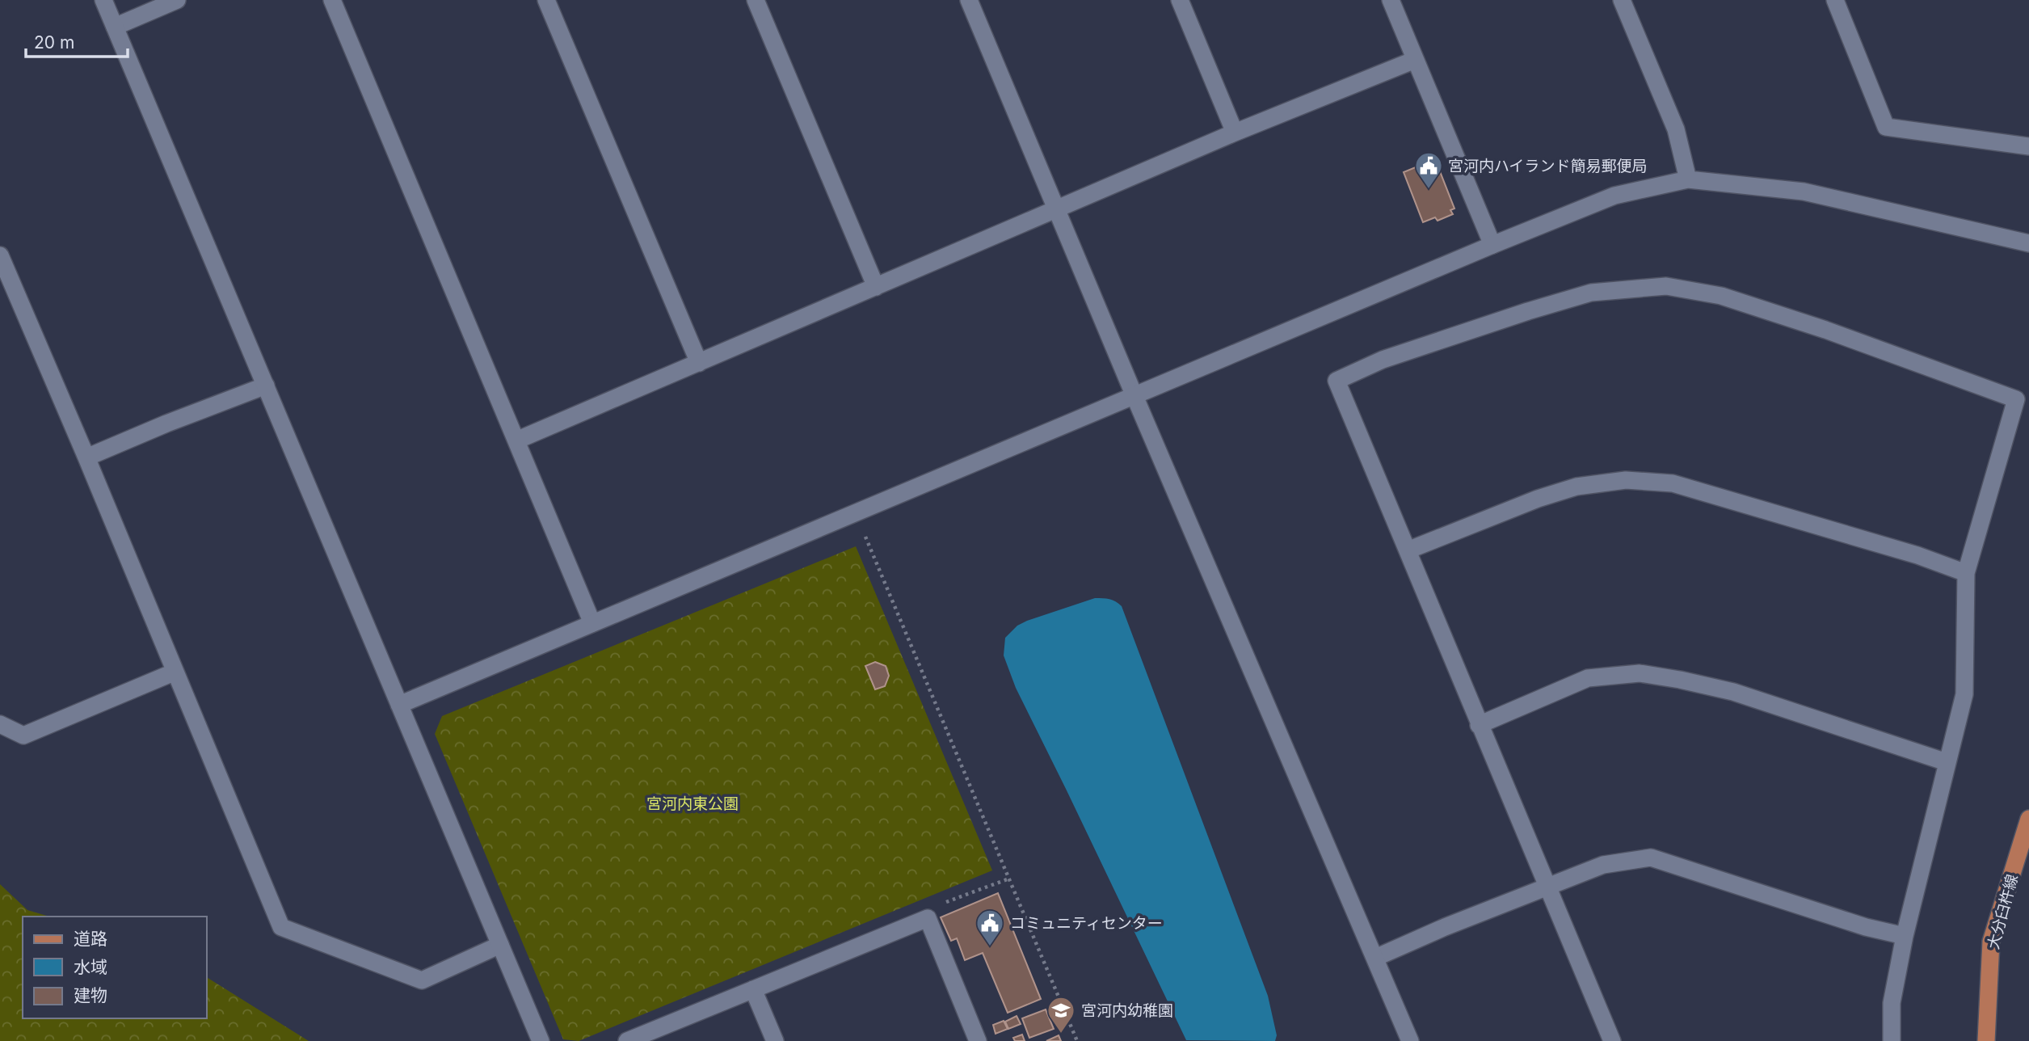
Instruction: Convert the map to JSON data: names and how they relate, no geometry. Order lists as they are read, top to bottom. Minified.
{"streets":{"main road":["大分臼杵線"]},"parks":["宮河内東公園"],"places":{"public building":["宮河内ハイランド簡易郵便局","コミュニティセンター"],"school or university":["宮河内幼稚園"]},"legend":["道路","水域","建物"],"scale_bar":"20 m"}
